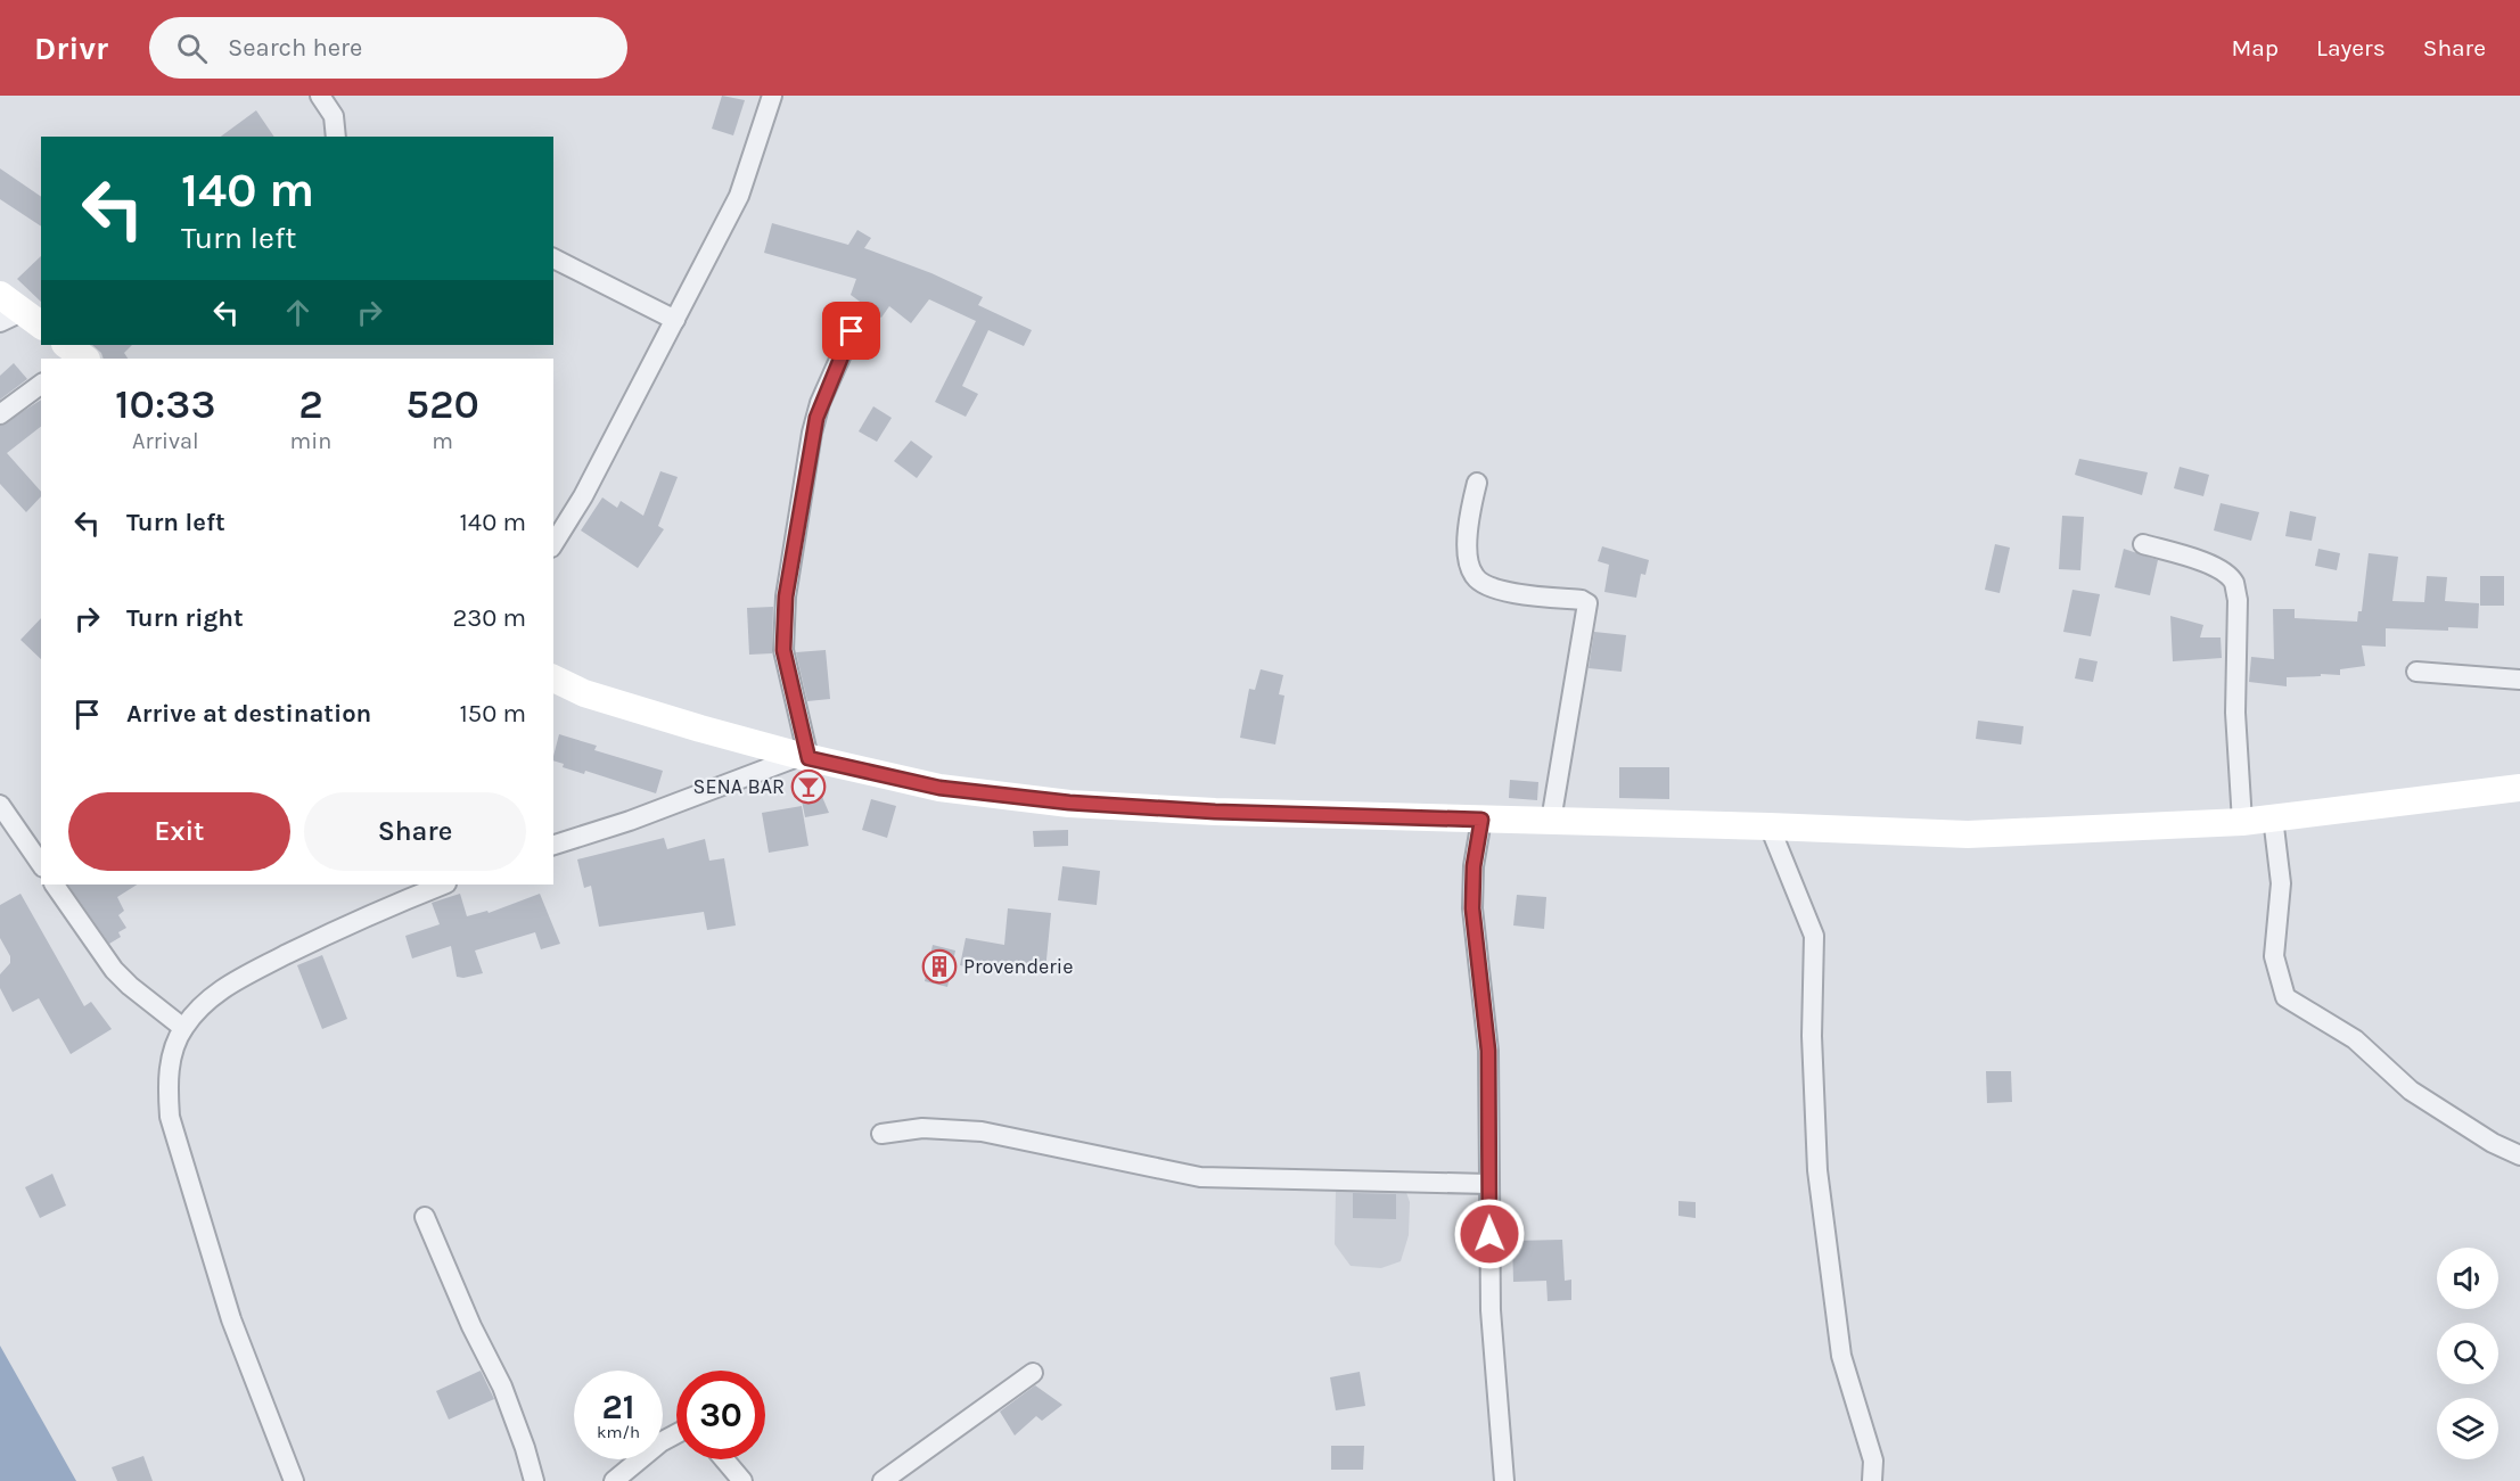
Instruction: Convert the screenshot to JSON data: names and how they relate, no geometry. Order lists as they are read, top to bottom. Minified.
{"places":{"bar":["SENA BAR"],"building":["Provenderie"]},"page":{"header":"Drivr","search":"Search here","nav":["Map","Layers","Share"],"turn":["140 m","Turn left"],"eta":["10:33","Arrival","2","min","520","m"],"list":[{"name":"Turn left","value":"140 m"},{"name":"Turn right","value":"230 m"},{"name":"Arrive at destination","value":"150 m"}],"buttons":["Exit","Share"],"speed":"21 km/h","limit":"30"}}
